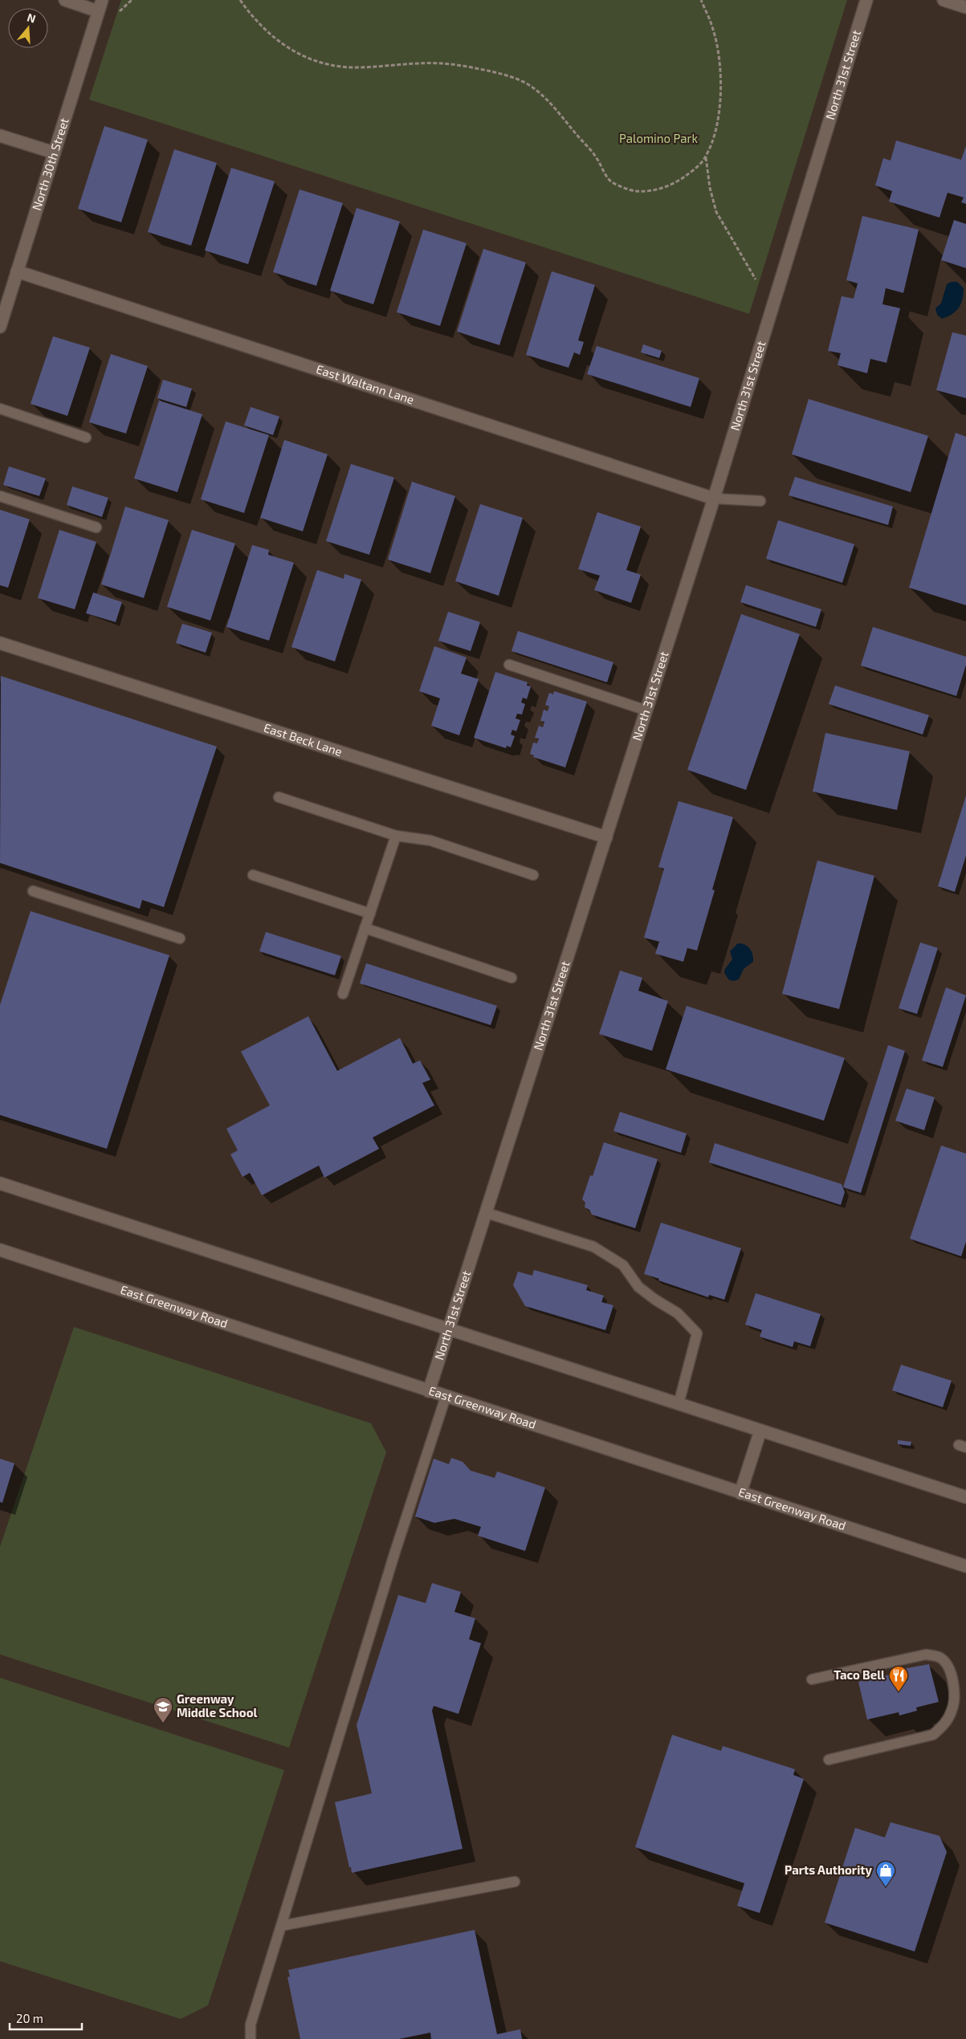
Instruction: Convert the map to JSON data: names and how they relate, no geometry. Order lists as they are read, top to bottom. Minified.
{"streets":{"street":["North 31st Street","North 30th Street","East Waltann Lane","East Beck Lane","East Greenway Road"]},"crossings":[["North 31st Street","East Waltann Lane"],["North 31st Street","East Beck Lane"],["North 31st Street","East Greenway Road"],["North 30th Street","East Waltann Lane"]],"parks":["Palomino Park"],"places":{"restaurant":["Taco Bell"],"school or university":["Greenway Middle School"],"shop":["Parts Authority"]},"scale_bar":"20 m","north":"top"}
